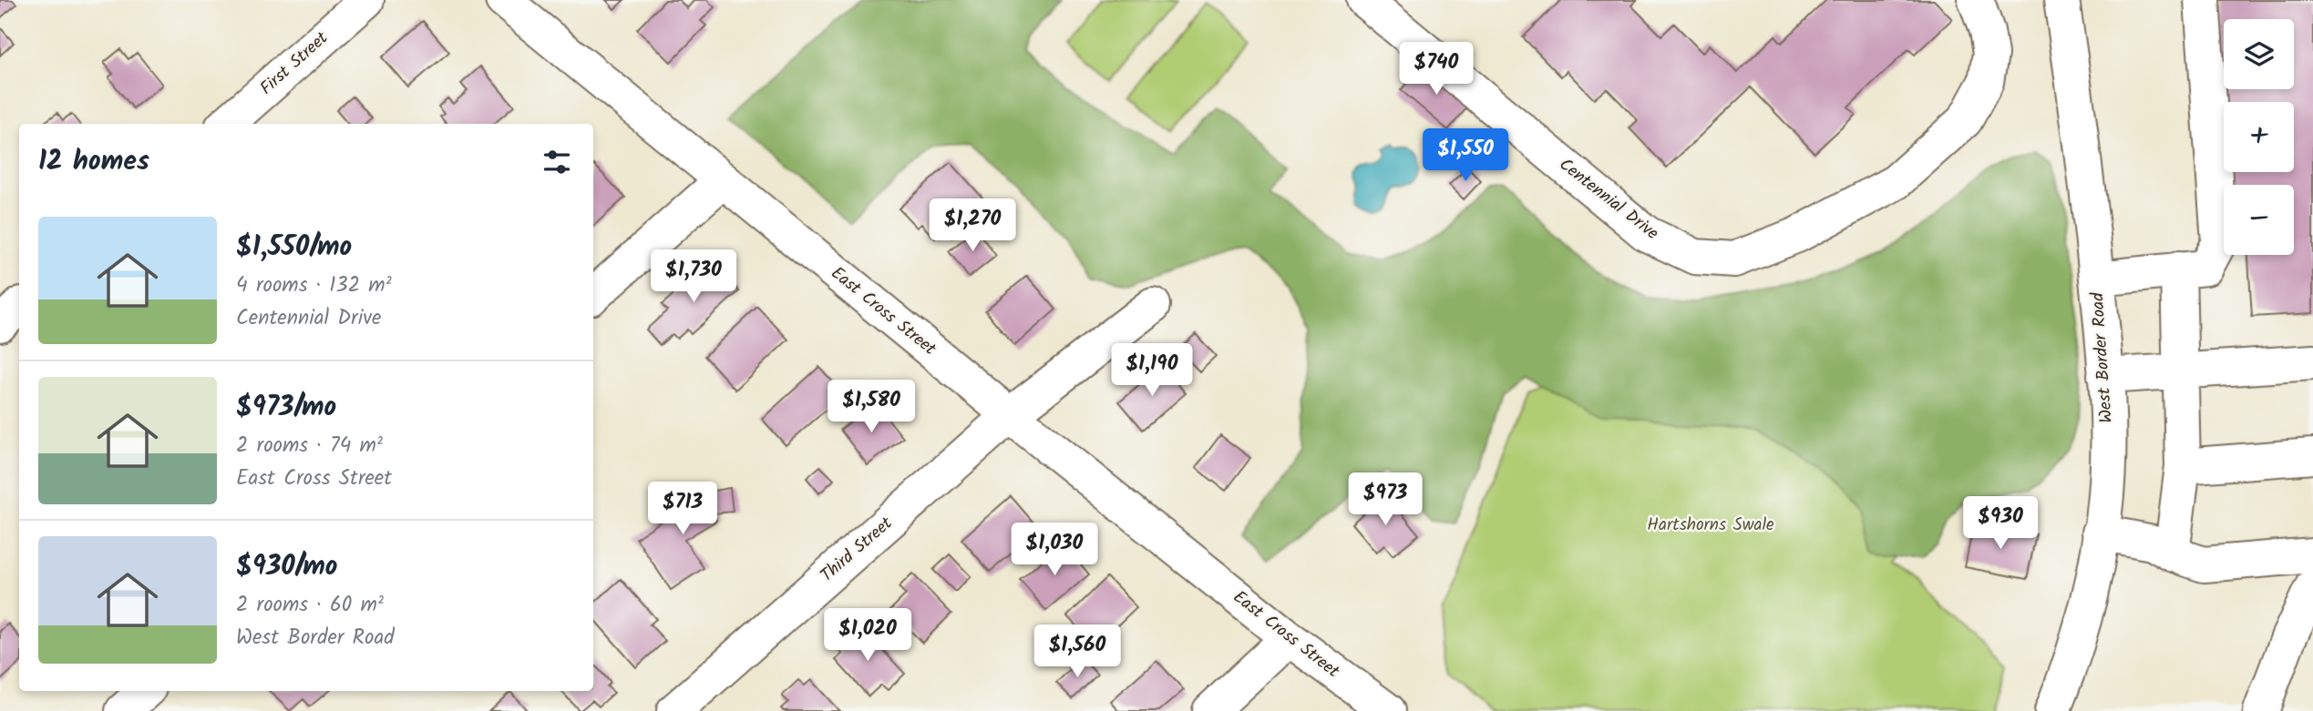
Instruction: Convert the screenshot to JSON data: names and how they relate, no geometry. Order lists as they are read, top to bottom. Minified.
{"streets":{"street":["First Street","Centennial Drive","East Cross Street","West Border Road","Third Street"]},"crossings":[["East Cross Street","Third Street"]],"parks":["Hartshorns Swale"],"page":{"map_buttons":["+","−"],"price":["$740","$1,550","$1,270","$1,730","$1,190","$1,580","$973","$713","$930","$1,030","$1,020","$1,560"],"heading":"12 homes","list":[{"name":"$1,550/mo","note":"4 rooms · 132 m² · Centennial Drive"},{"name":"$973/mo","note":"2 rooms · 74 m² · East Cross Street"},{"name":"$930/mo","note":"2 rooms · 60 m² · West Border Road"}]}}
